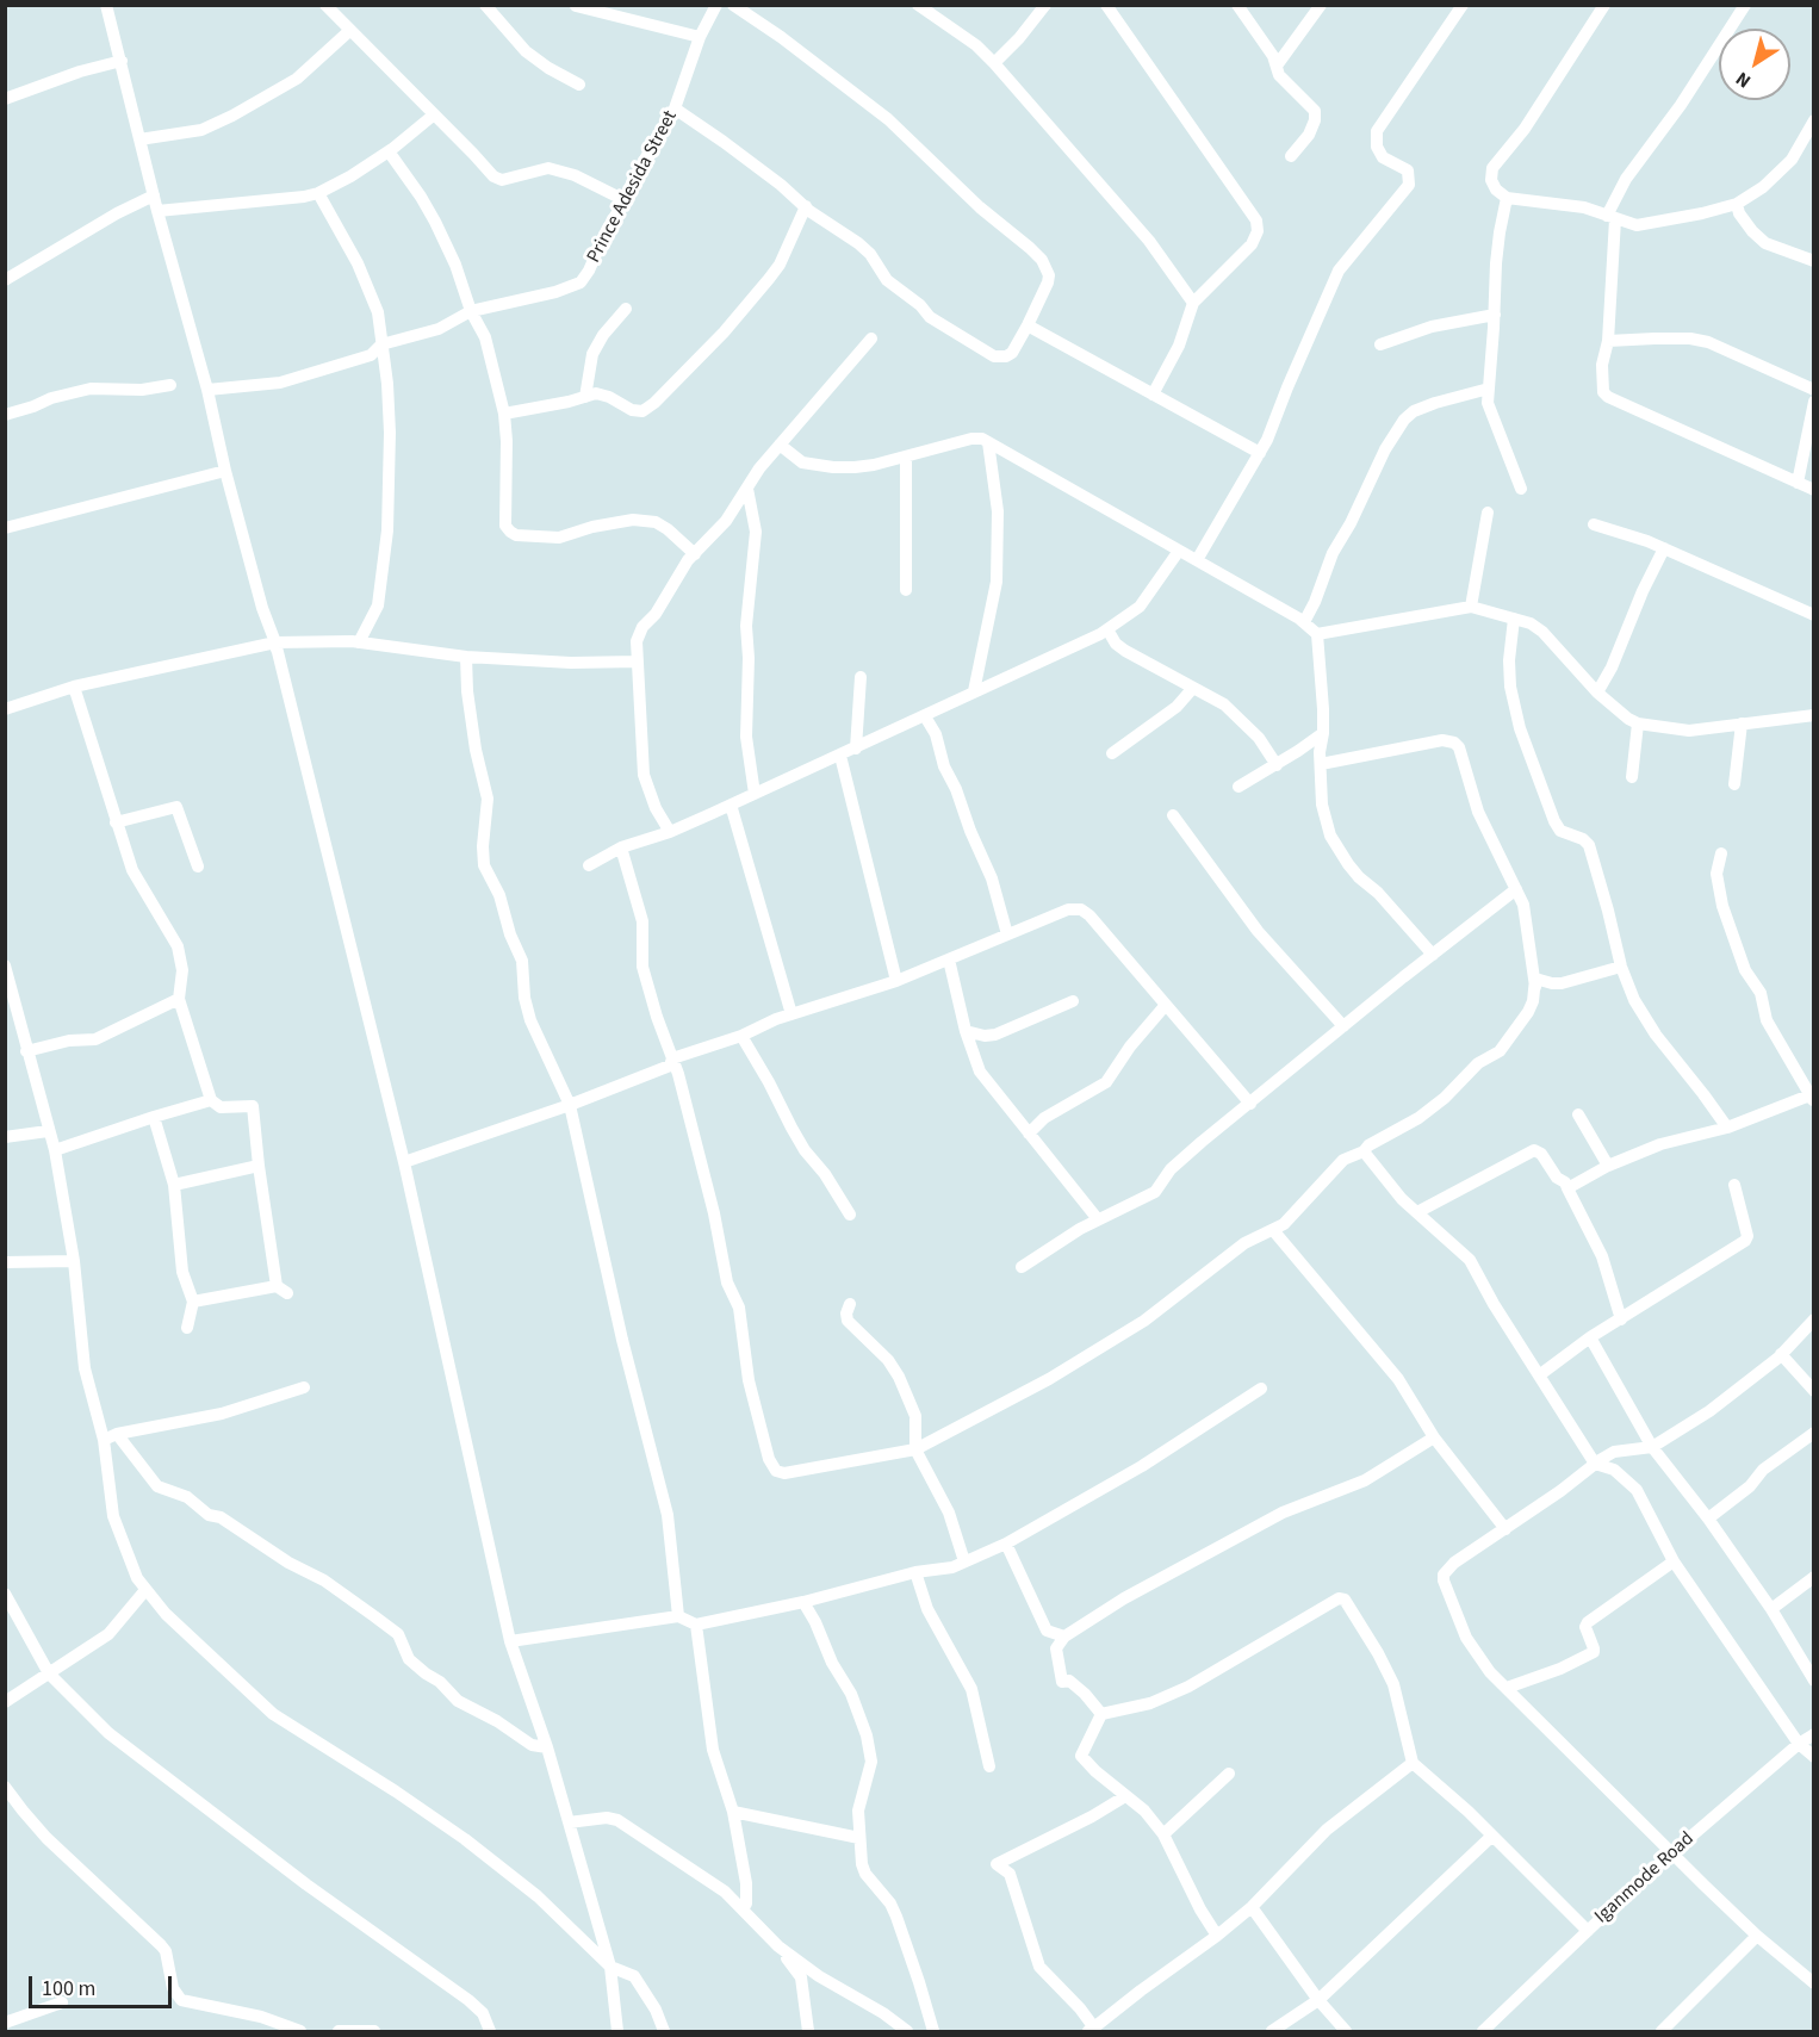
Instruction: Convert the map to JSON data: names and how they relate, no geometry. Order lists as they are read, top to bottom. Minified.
{"streets":{"street":["Prince Adesida Street","Iganmode Road"]},"scale_bar":"100 m","north":"bottom left"}
